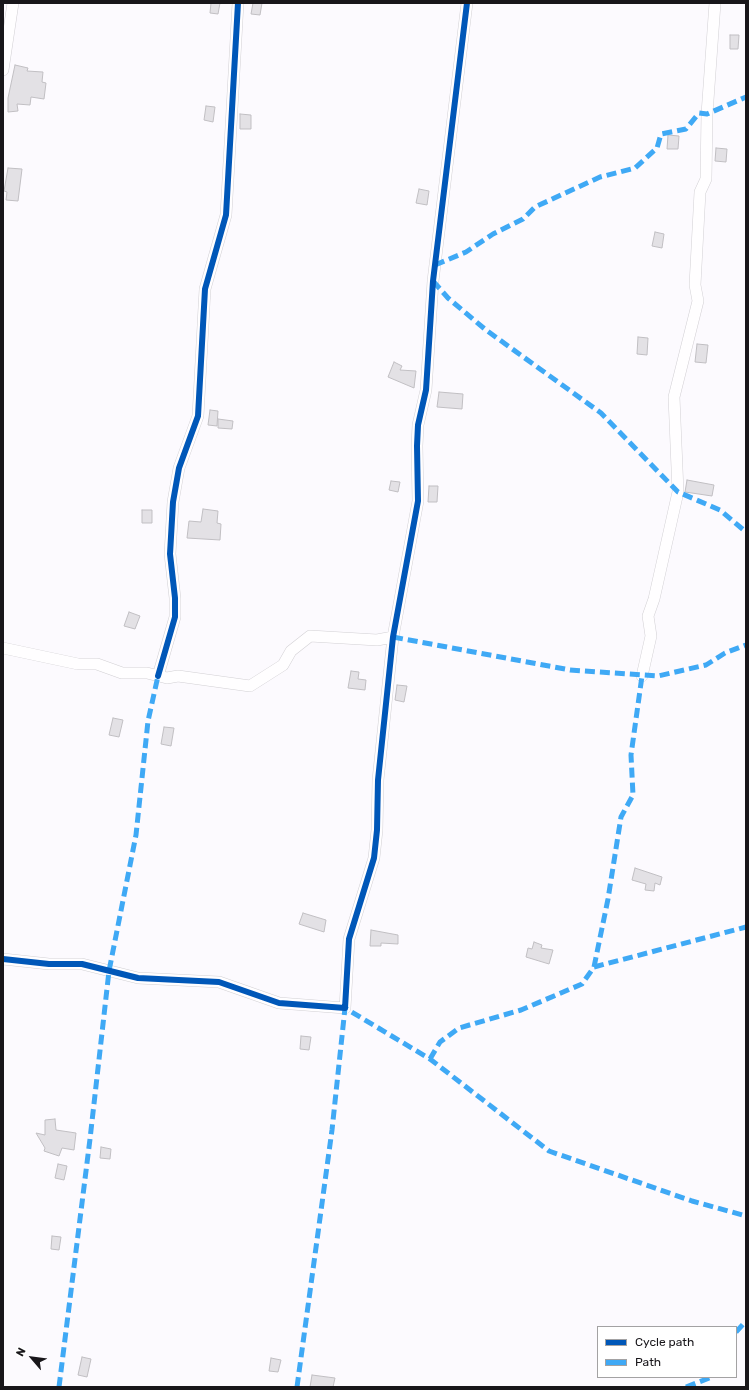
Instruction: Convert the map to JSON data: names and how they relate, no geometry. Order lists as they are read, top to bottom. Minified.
{"legend":["Cycle path","Path"],"north":"top left"}
